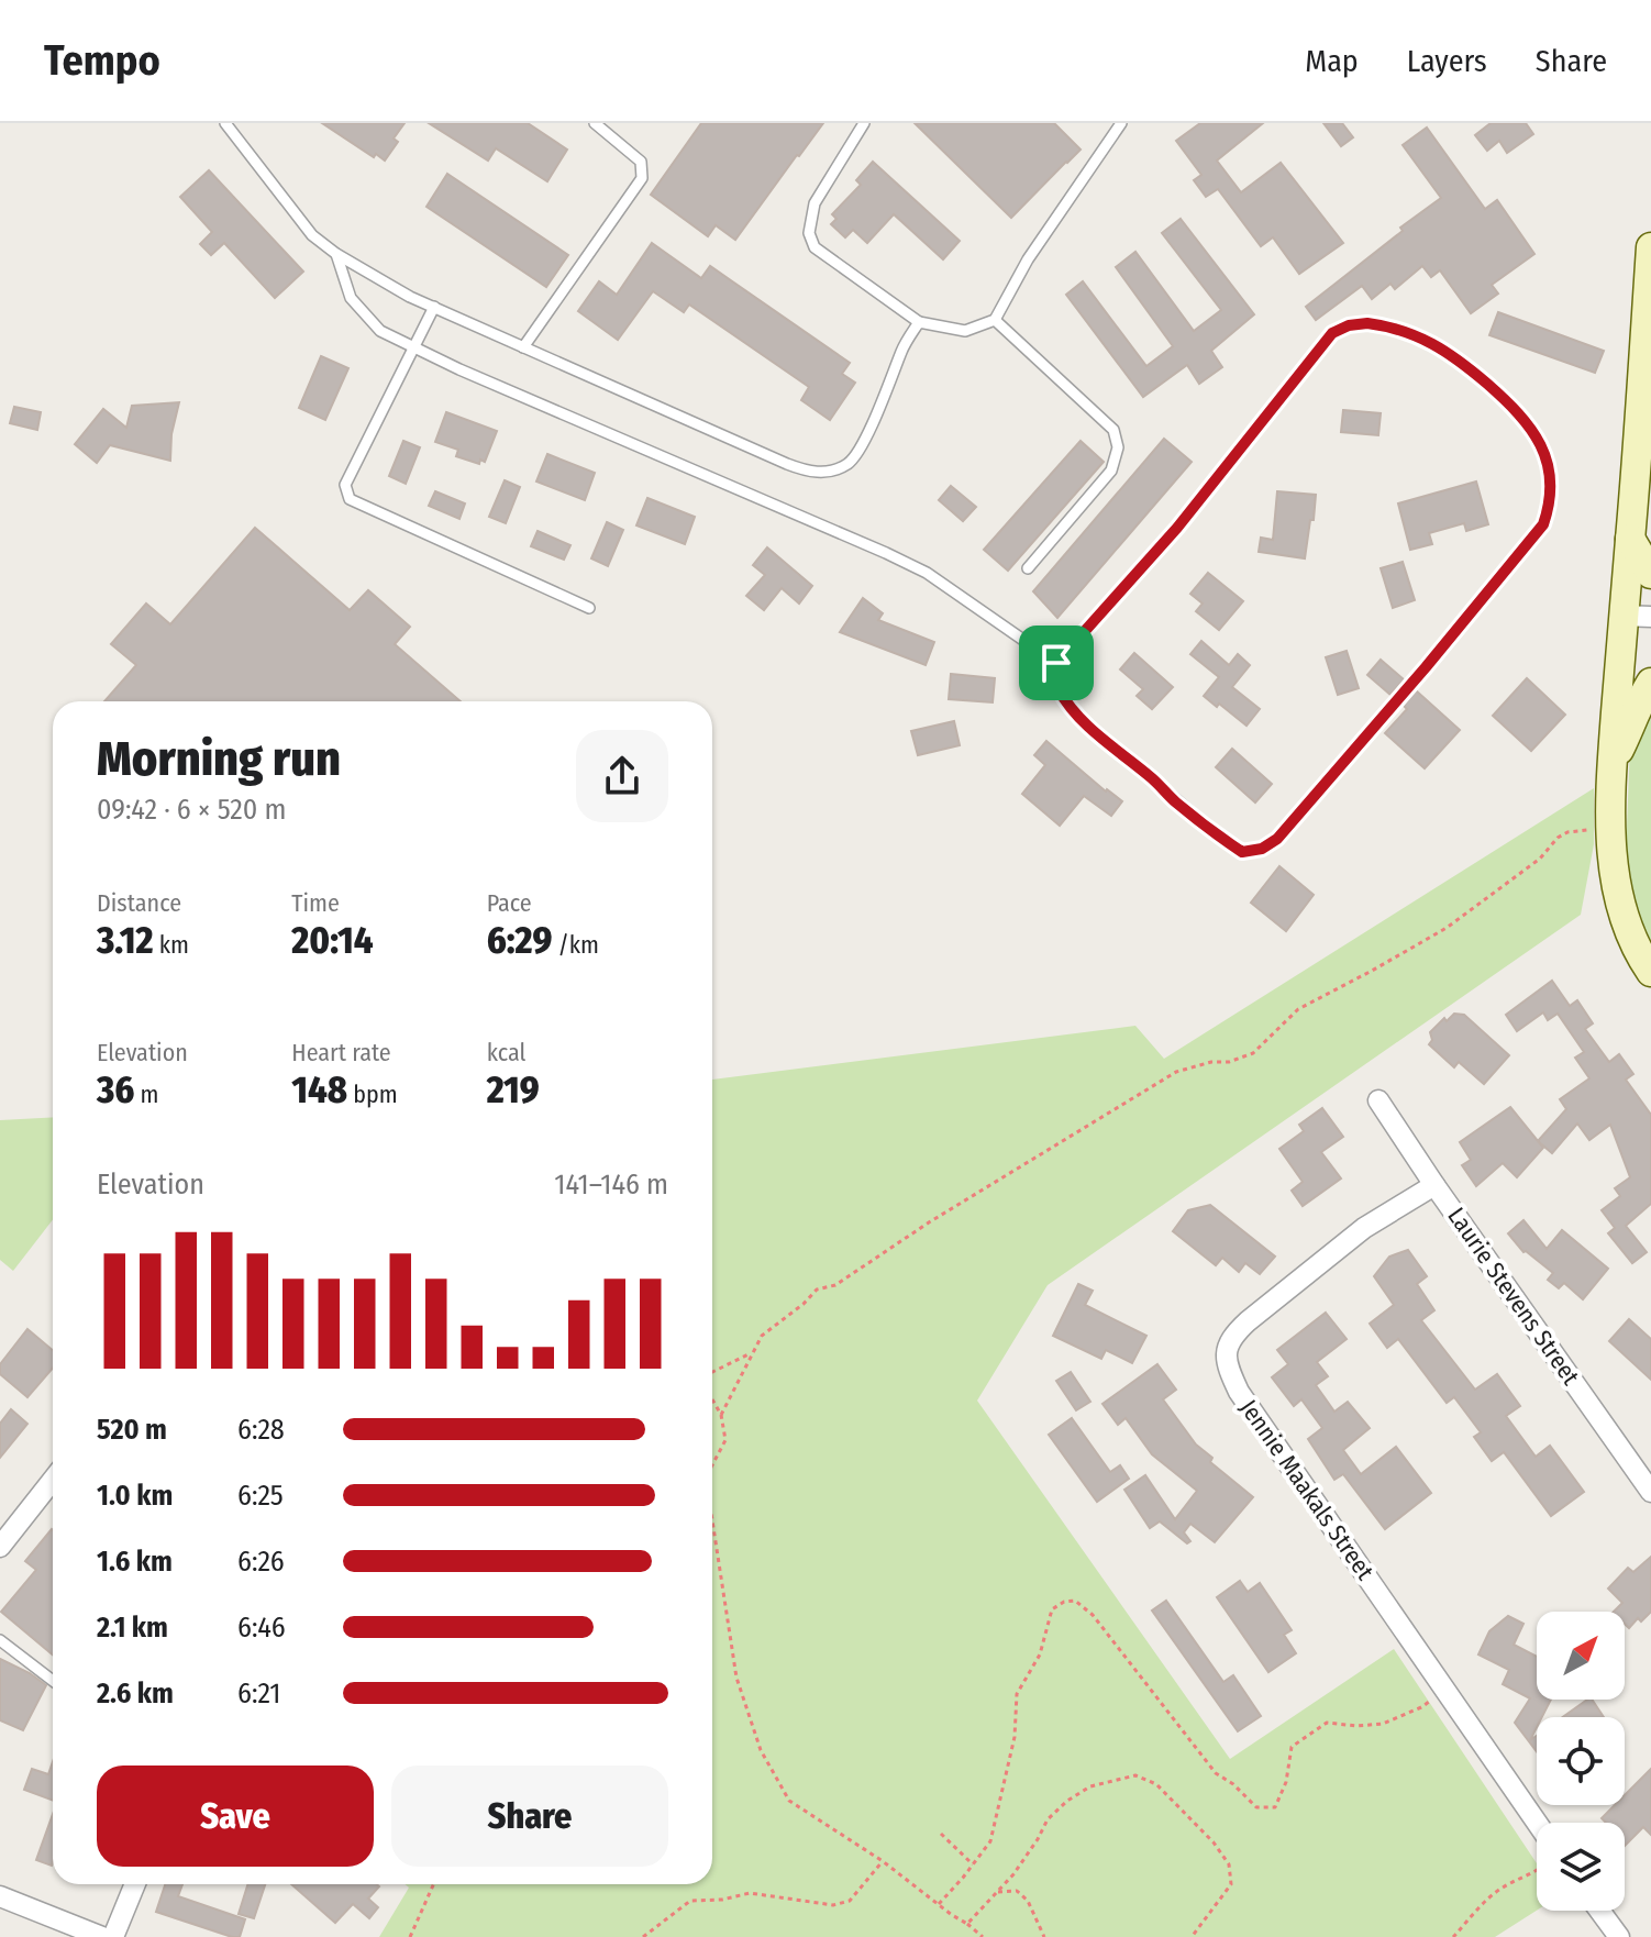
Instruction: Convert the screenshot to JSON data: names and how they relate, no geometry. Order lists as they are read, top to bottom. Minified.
{"streets":{"street":["Laurie Stevens Street","Jennie Maakals Street"]},"crossings":[["Laurie Stevens Street","Jennie Maakals Street"]],"north":"top right","page":{"header":"Tempo","nav":["Map","Layers","Share"],"heading":["Morning run","09:42 · 6 × 520 m"],"stats":[["Distance","3.12 km"],["Time","20:14"],["Pace","6:29 /km"],["Elevation","36 m"],["Heart rate","148 bpm"],["kcal","219"]],"chart":["Elevation","141–146 m"],"list":[{"name":"520 m","note":"6:28"},{"name":"1.0 km","note":"6:25"},{"name":"1.6 km","note":"6:26"},{"name":"2.1 km","note":"6:46"},{"name":"2.6 km","note":"6:21"}],"buttons":["Save","Share"]}}
